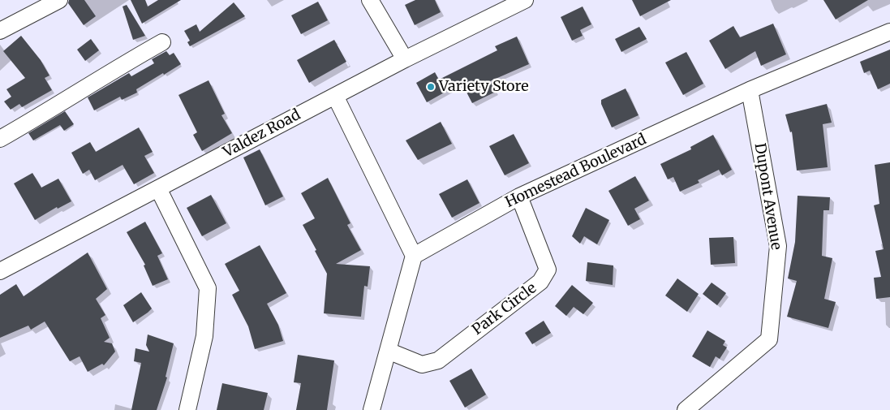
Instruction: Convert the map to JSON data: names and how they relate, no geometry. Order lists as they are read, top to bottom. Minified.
{"streets":{"street":["Valdez Road","Homestead Boulevard","Dupont Avenue","Park Circle"]},"crossings":[["Homestead Boulevard","Dupont Avenue"],["Homestead Boulevard","Park Circle"]],"places":["Variety Store"]}
